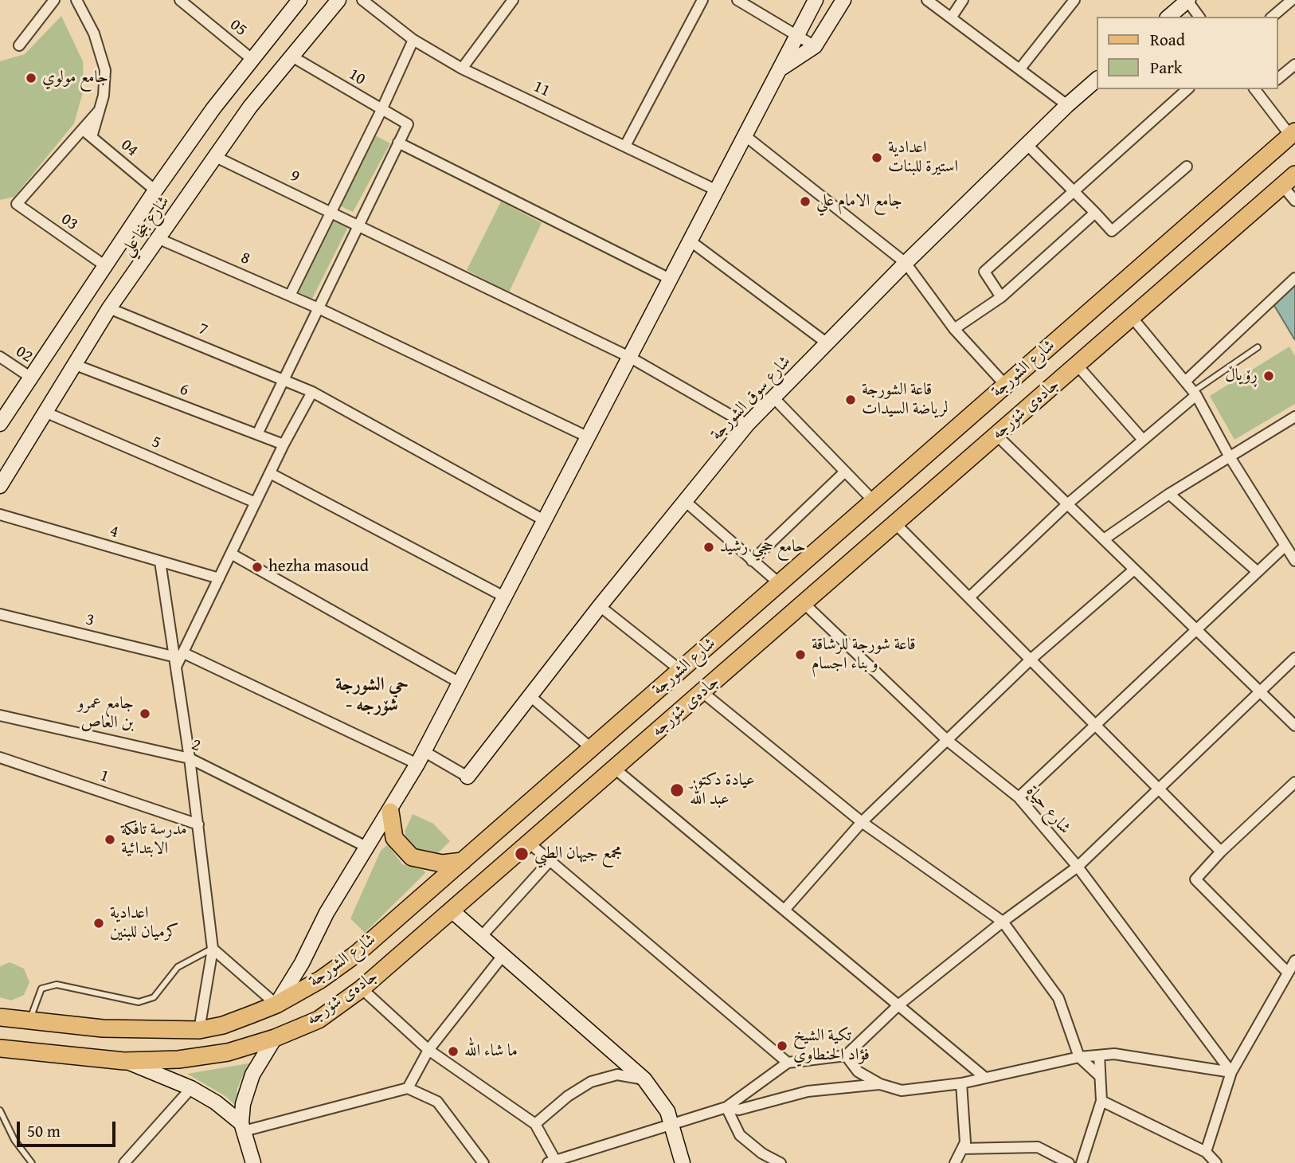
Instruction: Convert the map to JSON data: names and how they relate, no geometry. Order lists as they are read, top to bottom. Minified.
{"streets":{"main road":["شارع الشورجة","جادەی شۆرجە"],"street":["05","10","11","04","9","03","شارع بنجا علي","8","7","02","6","شارع سوق الشورجة","5","4","3","2","1","شارع حياة"]},"crossings":[["05","شارع بنجا علي"],["10","شارع بنجا علي"],["04","03"],["04","شارع بنجا علي"],["9","شارع بنجا علي"],["9","شارع سوق الشورجة"],["03","شارع بنجا علي"],["شارع بنجا علي","8"],["شارع بنجا علي","7"],["شارع بنجا علي","02"],["شارع بنجا علي","6"],["شارع بنجا علي","5"],["جادەی شۆرجە","شارع حياة"]],"districts":["حي الشورجة - شۆرجە"],"places":["جامع مولوي","اعدادية استيرة للبنات","جامع الامام علي","ڕۆیاڵ","قاعة الشورجة لرياضة السيدات","حامع حجي رشيد","hezha masoud","قاعة شورجة للرشاقة و بناء اجسام","جامع عمرو بن العاص","عيادة دكتور عبد الله","مدرسة تافكة الابتدائية","مجمع جيهان الطبي","اعدادية كرميان للبنين","تكية الشيخ فؤاد الحنطاوي","ما شاء الله"],"legend":["Road","Park"],"scale_bar":"50 m"}
